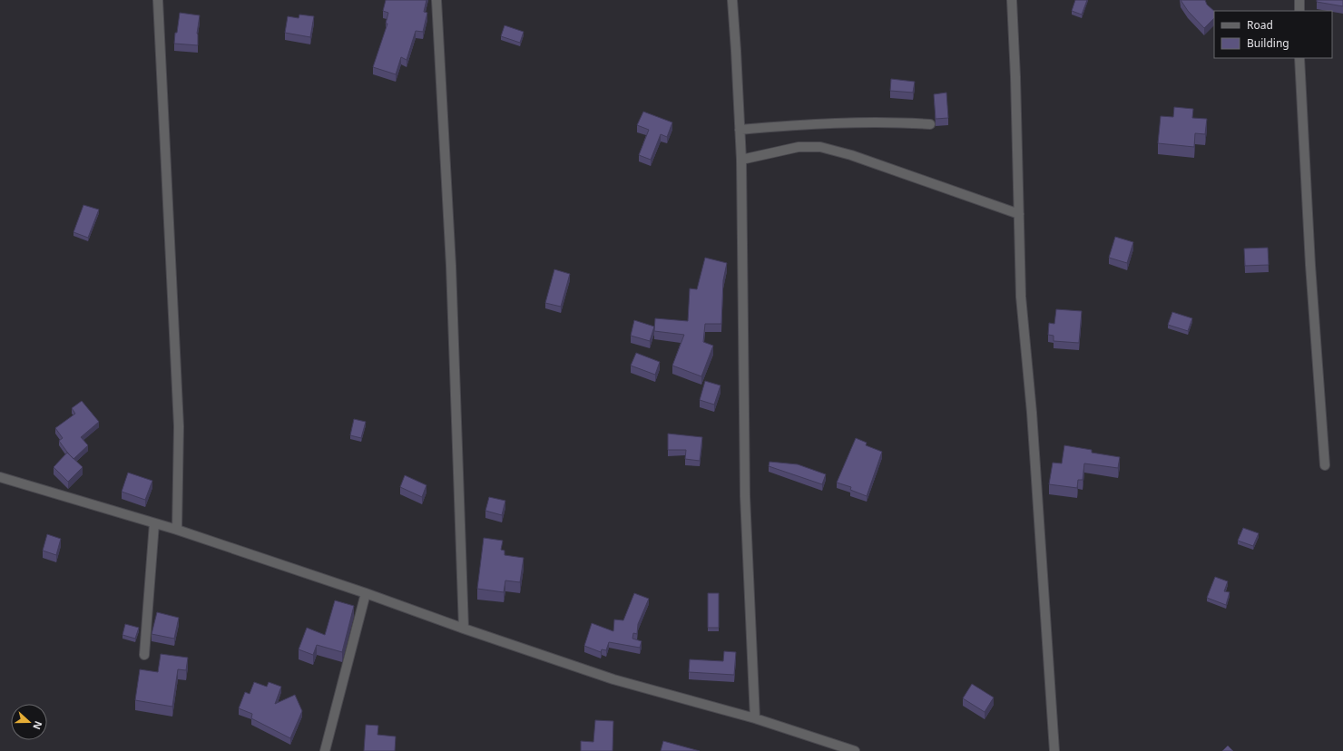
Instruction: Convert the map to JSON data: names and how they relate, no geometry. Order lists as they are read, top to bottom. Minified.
{"legend":["Road","Building"],"north":"right"}
